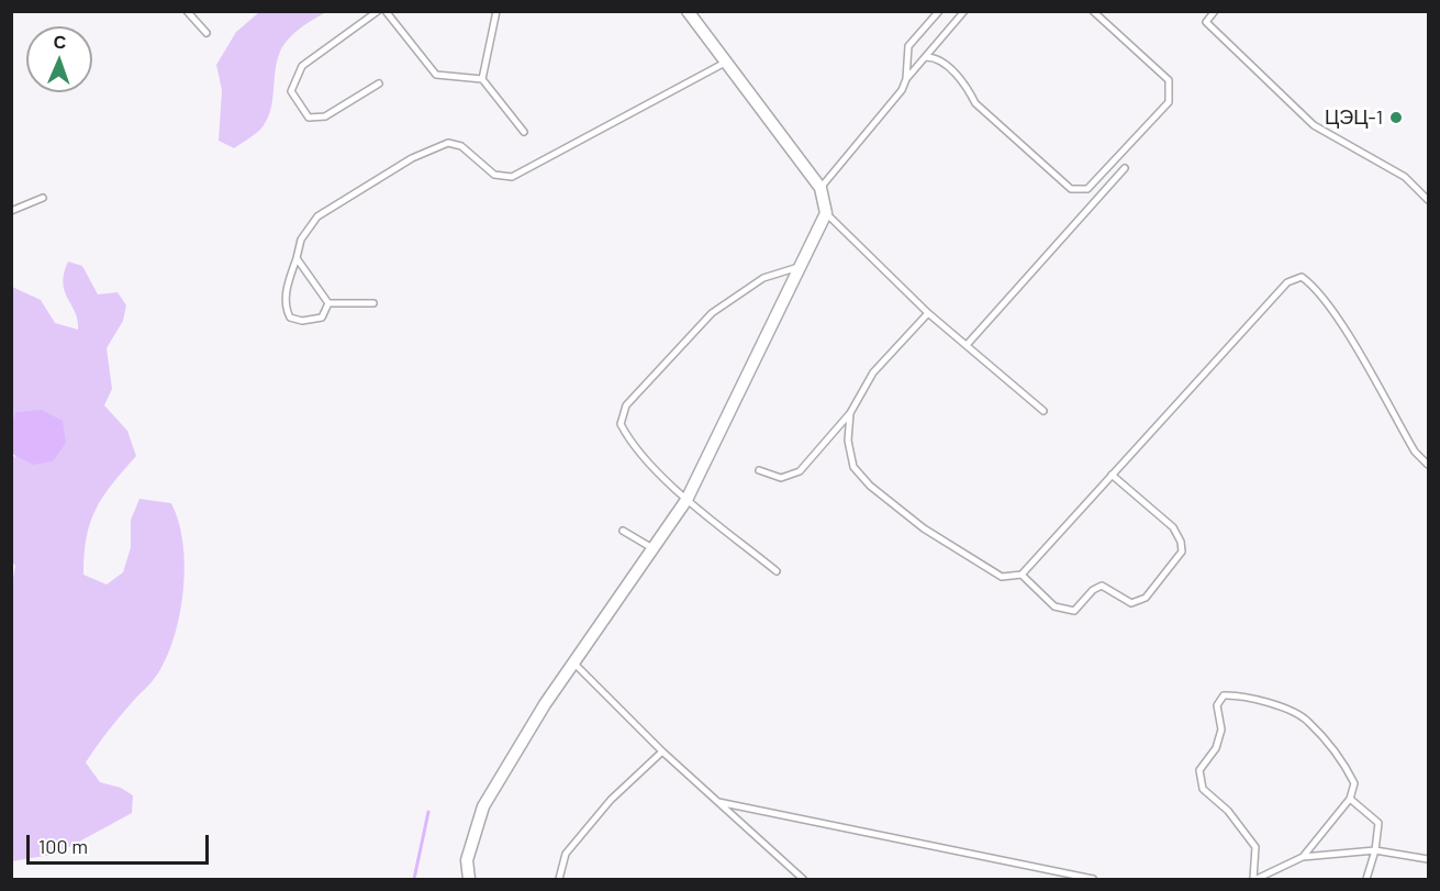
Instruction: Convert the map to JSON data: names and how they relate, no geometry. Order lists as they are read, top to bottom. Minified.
{"places":["ЦЭЦ-1"],"scale_bar":"100 m","north":"top"}
